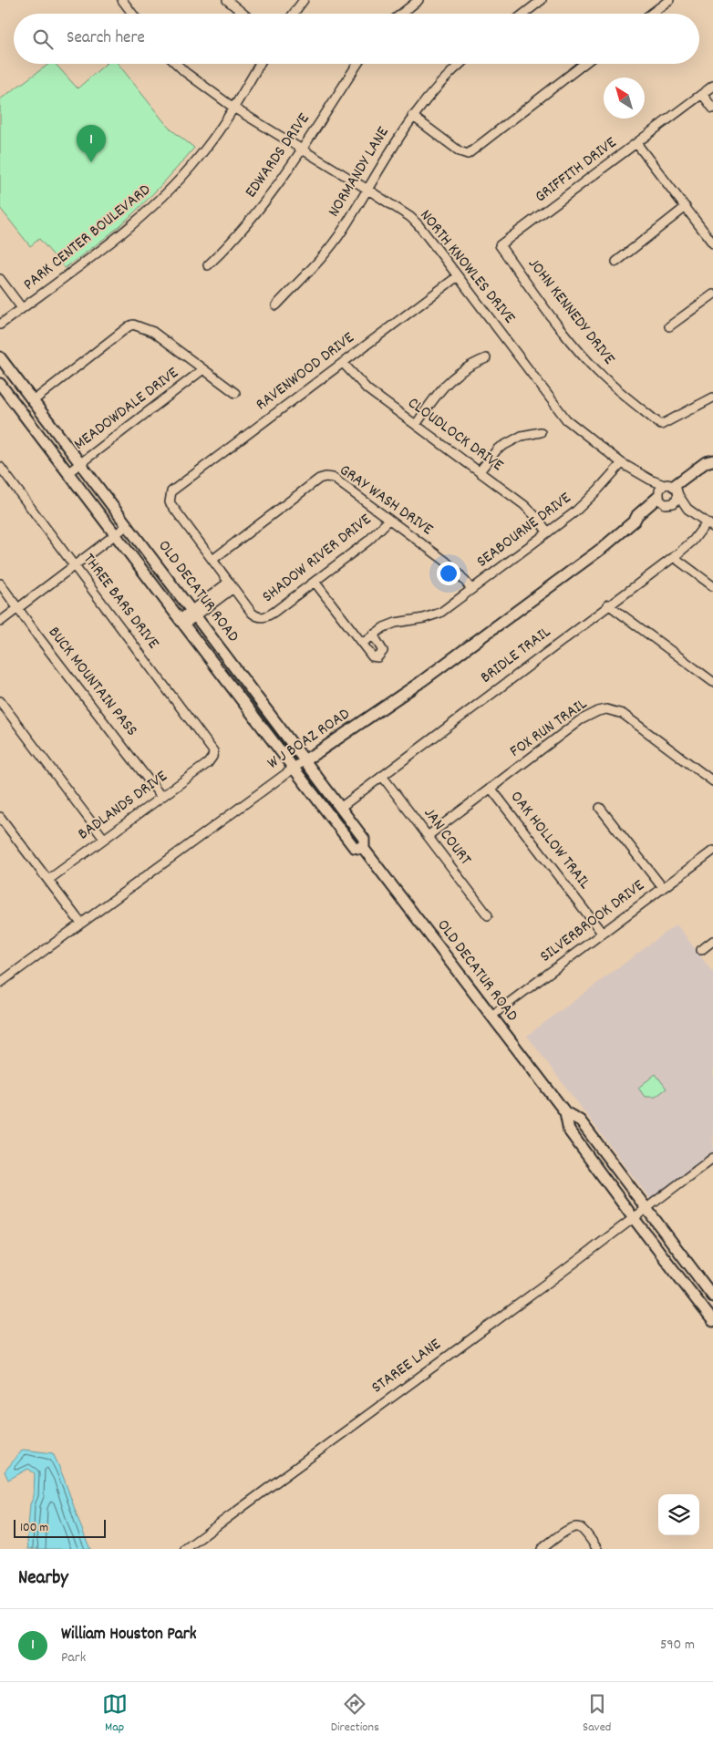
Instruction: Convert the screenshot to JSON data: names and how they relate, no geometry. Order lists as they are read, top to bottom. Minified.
{"streets":{"main road":["OLD DECATUR ROAD","W J BOAZ ROAD"],"street":["EDWARDS DRIVE","GRIFFITH DRIVE","NORMANDY LANE","PARK CENTER BOULEVARD","NORTH KNOWLES DRIVE","JOHN KENNEDY DRIVE","RAVENWOOD DRIVE","MEADOWDALE DRIVE","CLOUDLOCK DRIVE","GRAY WASH DRIVE","SEABOURNE DRIVE","SHADOW RIVER DRIVE","THREE BARS DRIVE","BRIDLE TRAIL","BUCK MOUNTAIN PASS","FOX RUN TRAIL","BADLANDS DRIVE","JAN COURT","OAK HOLLOW TRAIL","SILVERBROOK DRIVE","STAREE LANE"]},"crossings":[["EDWARDS DRIVE","NORTH KNOWLES DRIVE"],["GRIFFITH DRIVE","JOHN KENNEDY DRIVE"],["NORMANDY LANE","NORTH KNOWLES DRIVE"],["PARK CENTER BOULEVARD","NORTH KNOWLES DRIVE"],["NORTH KNOWLES DRIVE","RAVENWOOD DRIVE"],["NORTH KNOWLES DRIVE","SEABOURNE DRIVE"],["RAVENWOOD DRIVE","CLOUDLOCK DRIVE"],["RAVENWOOD DRIVE","GRAY WASH DRIVE"],["MEADOWDALE DRIVE","OLD DECATUR ROAD"],["CLOUDLOCK DRIVE","SEABOURNE DRIVE"],["GRAY WASH DRIVE","SEABOURNE DRIVE"],["GRAY WASH DRIVE","SHADOW RIVER DRIVE"],["OLD DECATUR ROAD","BRIDLE TRAIL"],["OLD DECATUR ROAD","W J BOAZ ROAD"],["OLD DECATUR ROAD","SILVERBROOK DRIVE"],["OLD DECATUR ROAD","STAREE LANE"],["THREE BARS DRIVE","BADLANDS DRIVE"],["BRIDLE TRAIL","JAN COURT"],["BUCK MOUNTAIN PASS","BADLANDS DRIVE"],["FOX RUN TRAIL","JAN COURT"],["FOX RUN TRAIL","OAK HOLLOW TRAIL"],["OAK HOLLOW TRAIL","SILVERBROOK DRIVE"]],"scale_bar":"100 m","north":"top left","page":{"search":"Search here","pins":"1","scale":"100 m","heading":"Nearby","list":[{"mark":"1","name":"William Houston Park","note":"Park","value":"590 m"}],"nav":["Map","Directions","Saved"]}}
